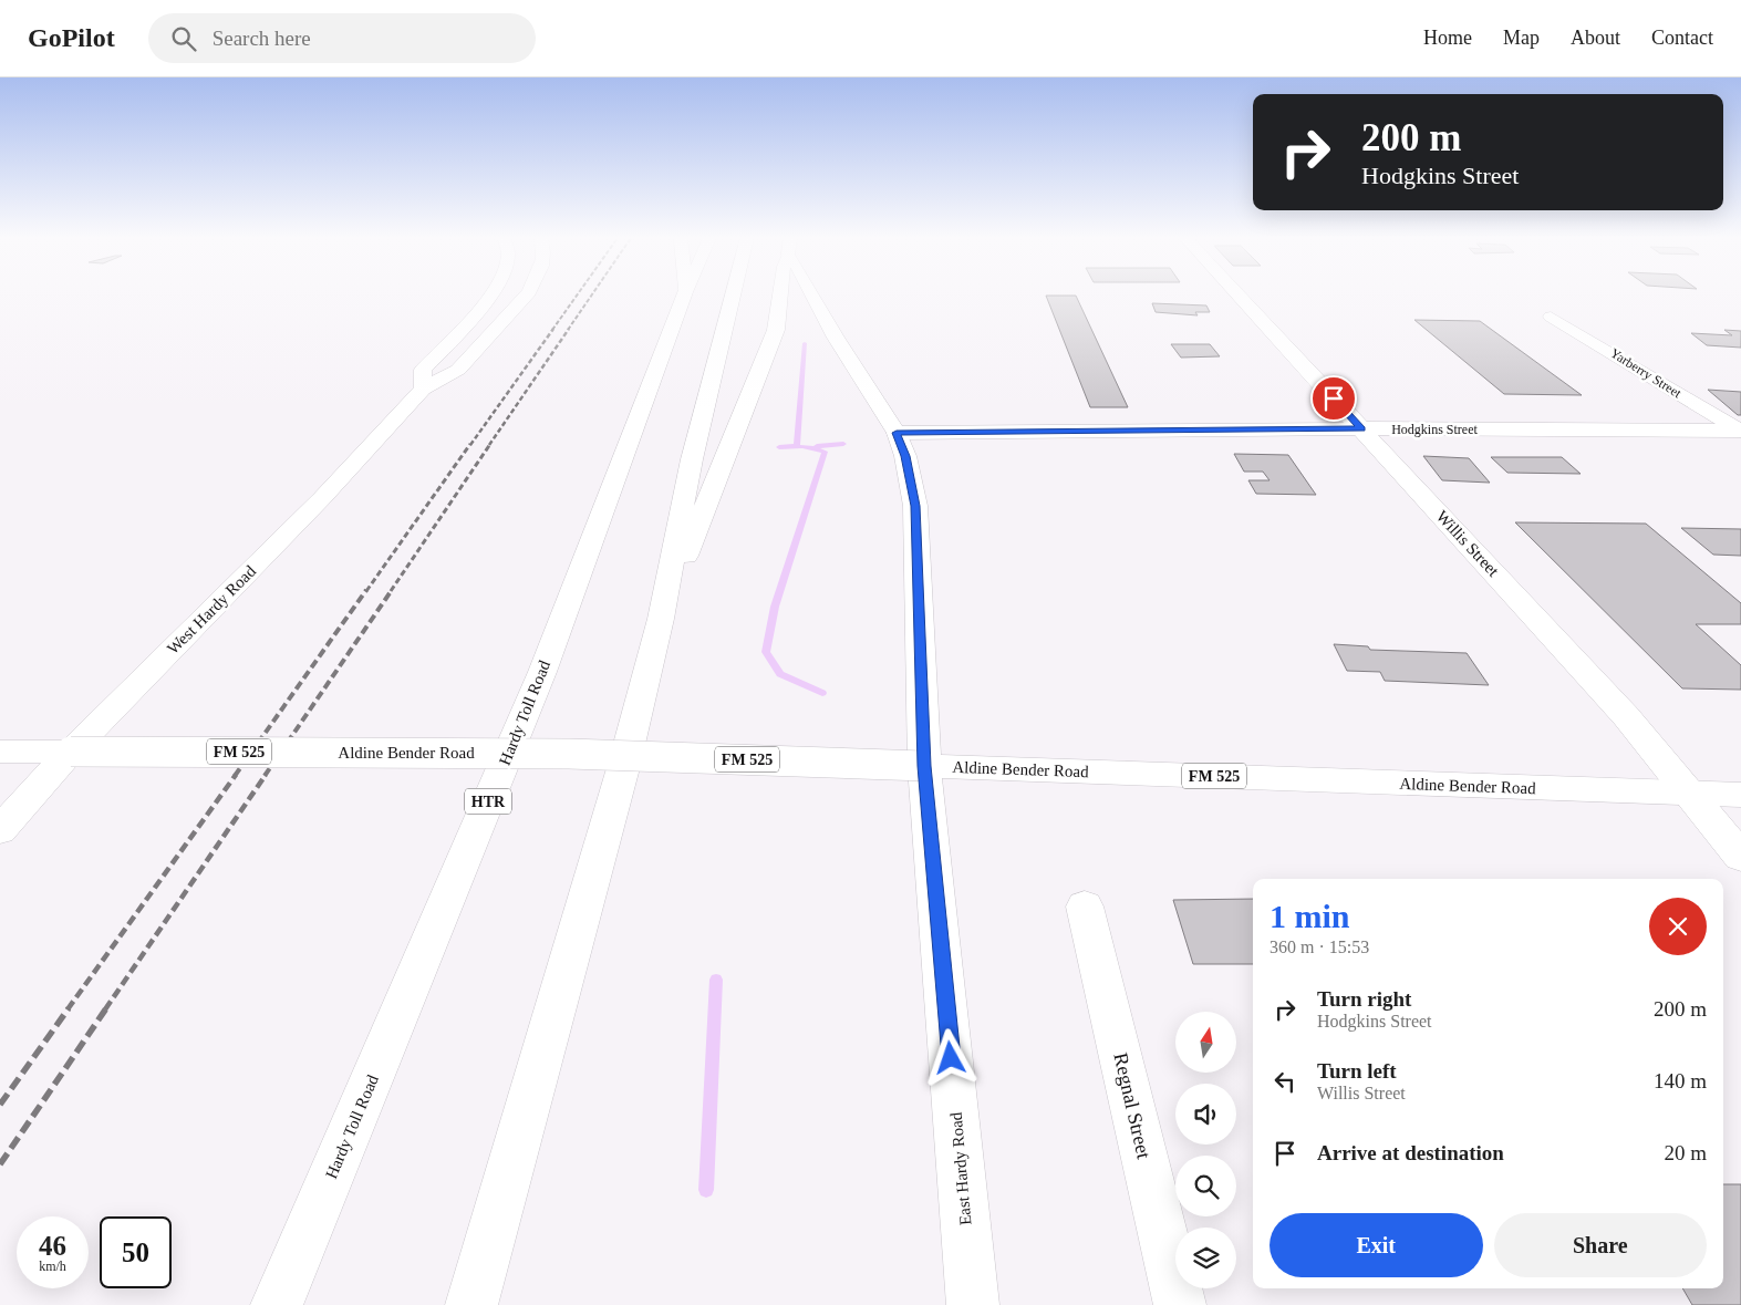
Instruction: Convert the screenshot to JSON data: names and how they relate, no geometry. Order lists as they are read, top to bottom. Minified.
{"streets":{"main road":["Yarberry Street","Hodgkins Street","Willis Street","West Hardy Road","Hardy Toll Road","FM 525","Aldine Bender Road","HTR","Regnal Street","East Hardy Road"]},"crossings":[["Yarberry Street","Hodgkins Street"],["Hodgkins Street","Willis Street"],["Hodgkins Street","East Hardy Road"],["Willis Street","Aldine Bender Road"],["West Hardy Road","Aldine Bender Road"],["Aldine Bender Road","East Hardy Road"]],"north":"top","page":{"header":"GoPilot","search":"Search here","nav":["Home","Map","About","Contact"],"turn":["200 m","Hodgkins Street"],"heading":["1 min","360 m · 15:53"],"list":[{"name":"Turn right","note":"Hodgkins Street","value":"200 m"},{"name":"Turn left","note":"Willis Street","value":"140 m"},{"name":"Arrive at destination","value":"20 m"}],"buttons":["Exit","Share"],"speed":"46 km/h","limit":"50"}}
